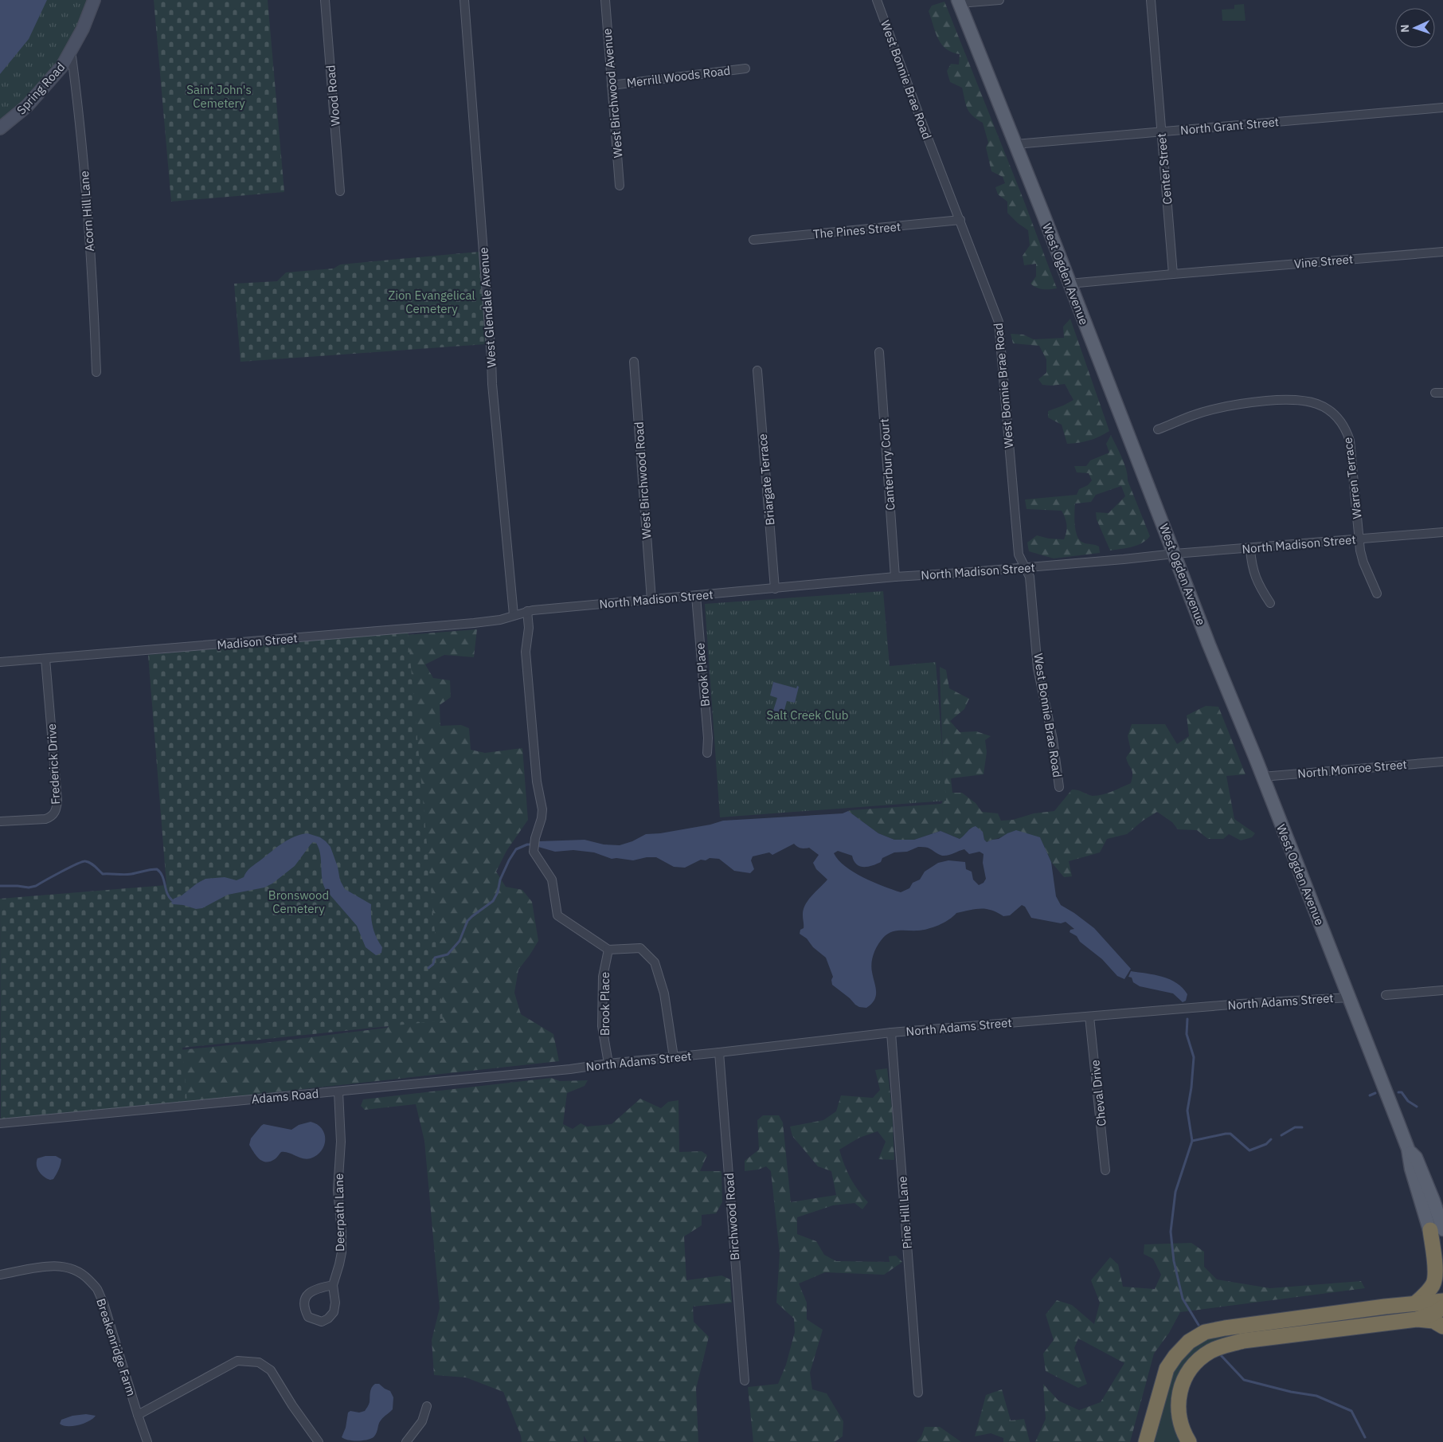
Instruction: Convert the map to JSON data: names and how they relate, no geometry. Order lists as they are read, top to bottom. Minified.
{"streets":{"main road":["West Ogden Avenue"],"street":["Merrill Woods Road","West Bonnie Brae Road","Spring Road","West Birchwood Avenue","Wood Road","North Grant Street","Center Street","Acorn Hill Lane","The Pines Street","Vine Street","West Glendale Avenue","Canterbury Court","Warren Terrace","Briargate Terrace","West Birchwood Road","North Madison Street","Madison Street","Brook Place","Frederick Drive","North Monroe Street","North Adams Street","Cheval Drive","Adams Road","Deerpath Lane","Pine Hill Lane","Birchwood Road","Breakenridge Farm"]},"crossings":[["Merrill Woods Road","West Birchwood Avenue"],["West Bonnie Brae Road","The Pines Street"],["West Bonnie Brae Road","North Madison Street"],["Spring Road","Acorn Hill Lane"],["North Grant Street","Center Street"],["North Grant Street","West Ogden Avenue"],["Center Street","Vine Street"],["West Ogden Avenue","North Madison Street"],["West Ogden Avenue","North Monroe Street"],["West Ogden Avenue","North Adams Street"],["West Glendale Avenue","North Madison Street"],["West Glendale Avenue","Madison Street"],["Canterbury Court","North Madison Street"],["Warren Terrace","North Madison Street"],["Briargate Terrace","North Madison Street"],["West Birchwood Road","North Madison Street"],["North Madison Street","Madison Street"],["North Madison Street","Brook Place"],["Madison Street","Frederick Drive"],["Brook Place","North Adams Street"],["North Adams Street","Cheval Drive"],["North Adams Street","Adams Road"],["North Adams Street","Pine Hill Lane"],["North Adams Street","Birchwood Road"],["Adams Road","Deerpath Lane"]],"parks":["Saint John's Cemetery","Zion Evangelical Cemetery","Salt Creek Club","Bronswood Cemetery"],"north":"left"}
